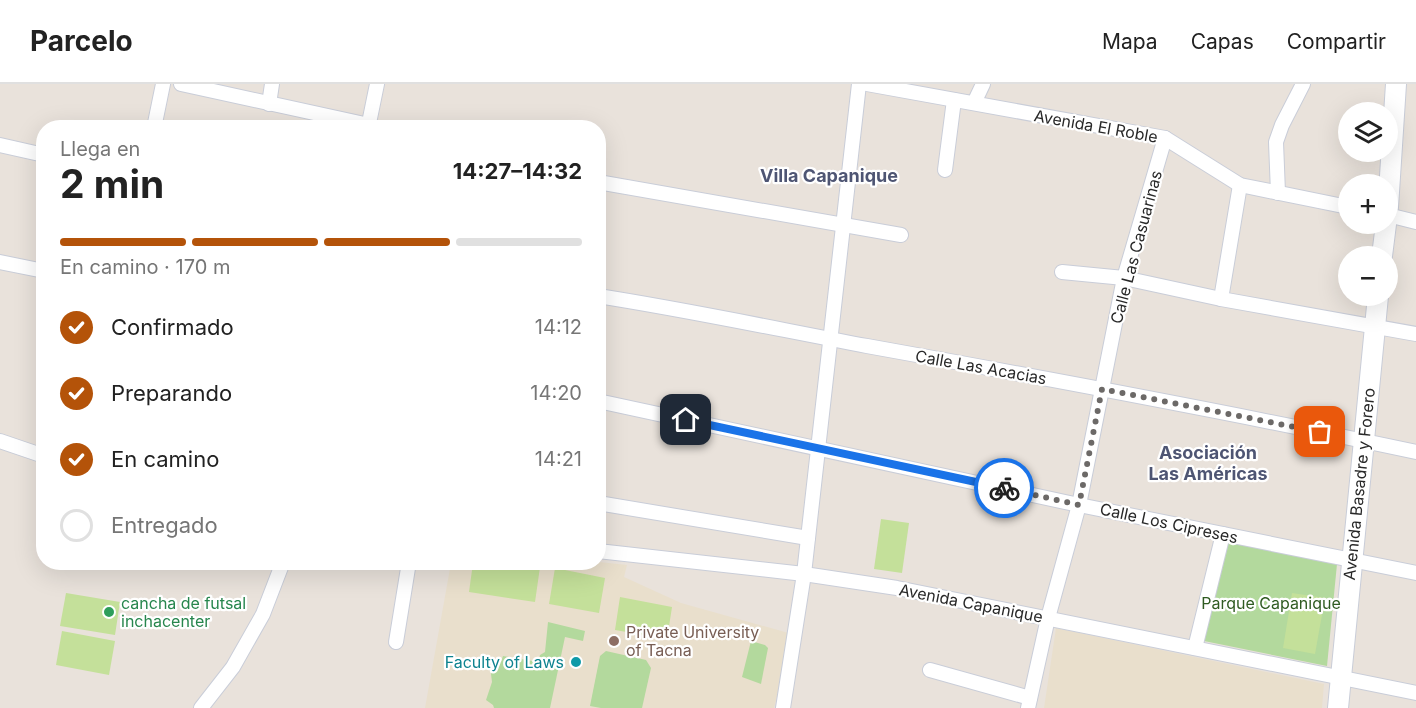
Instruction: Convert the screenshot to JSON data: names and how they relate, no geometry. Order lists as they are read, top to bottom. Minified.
{"streets":{"street":["Avenida El Roble","Calle Las Casuarinas","Calle Las Acacias","Avenida Basadre y Forero","Calle Los Cipreses","Avenida Capanique"]},"crossings":[["Avenida El Roble","Calle Las Casuarinas"],["Calle Las Casuarinas","Calle Las Acacias"],["Calle Las Casuarinas","Calle Los Cipreses"],["Calle Las Casuarinas","Avenida Capanique"],["Calle Las Acacias","Avenida Basadre y Forero"],["Avenida Basadre y Forero","Calle Los Cipreses"],["Avenida Basadre y Forero","Avenida Capanique"]],"districts":["Villa Capanique","Asociación Las Américas"],"parks":["Parque Capanique"],"places":["cancha de futsal inchacenter","Private University of Tacna","Faculty of Laws"],"page":{"header":"Parcelo","nav":["Mapa","Capas","Compartir"],"map_buttons":["+","−"],"heading":["2 min","Llega en","14:27–14:32"],"bar":"En camino · 170 m","list":[["Confirmado","14:12"],["Preparando","14:20"],["En camino","14:21"],"Entregado"]}}
